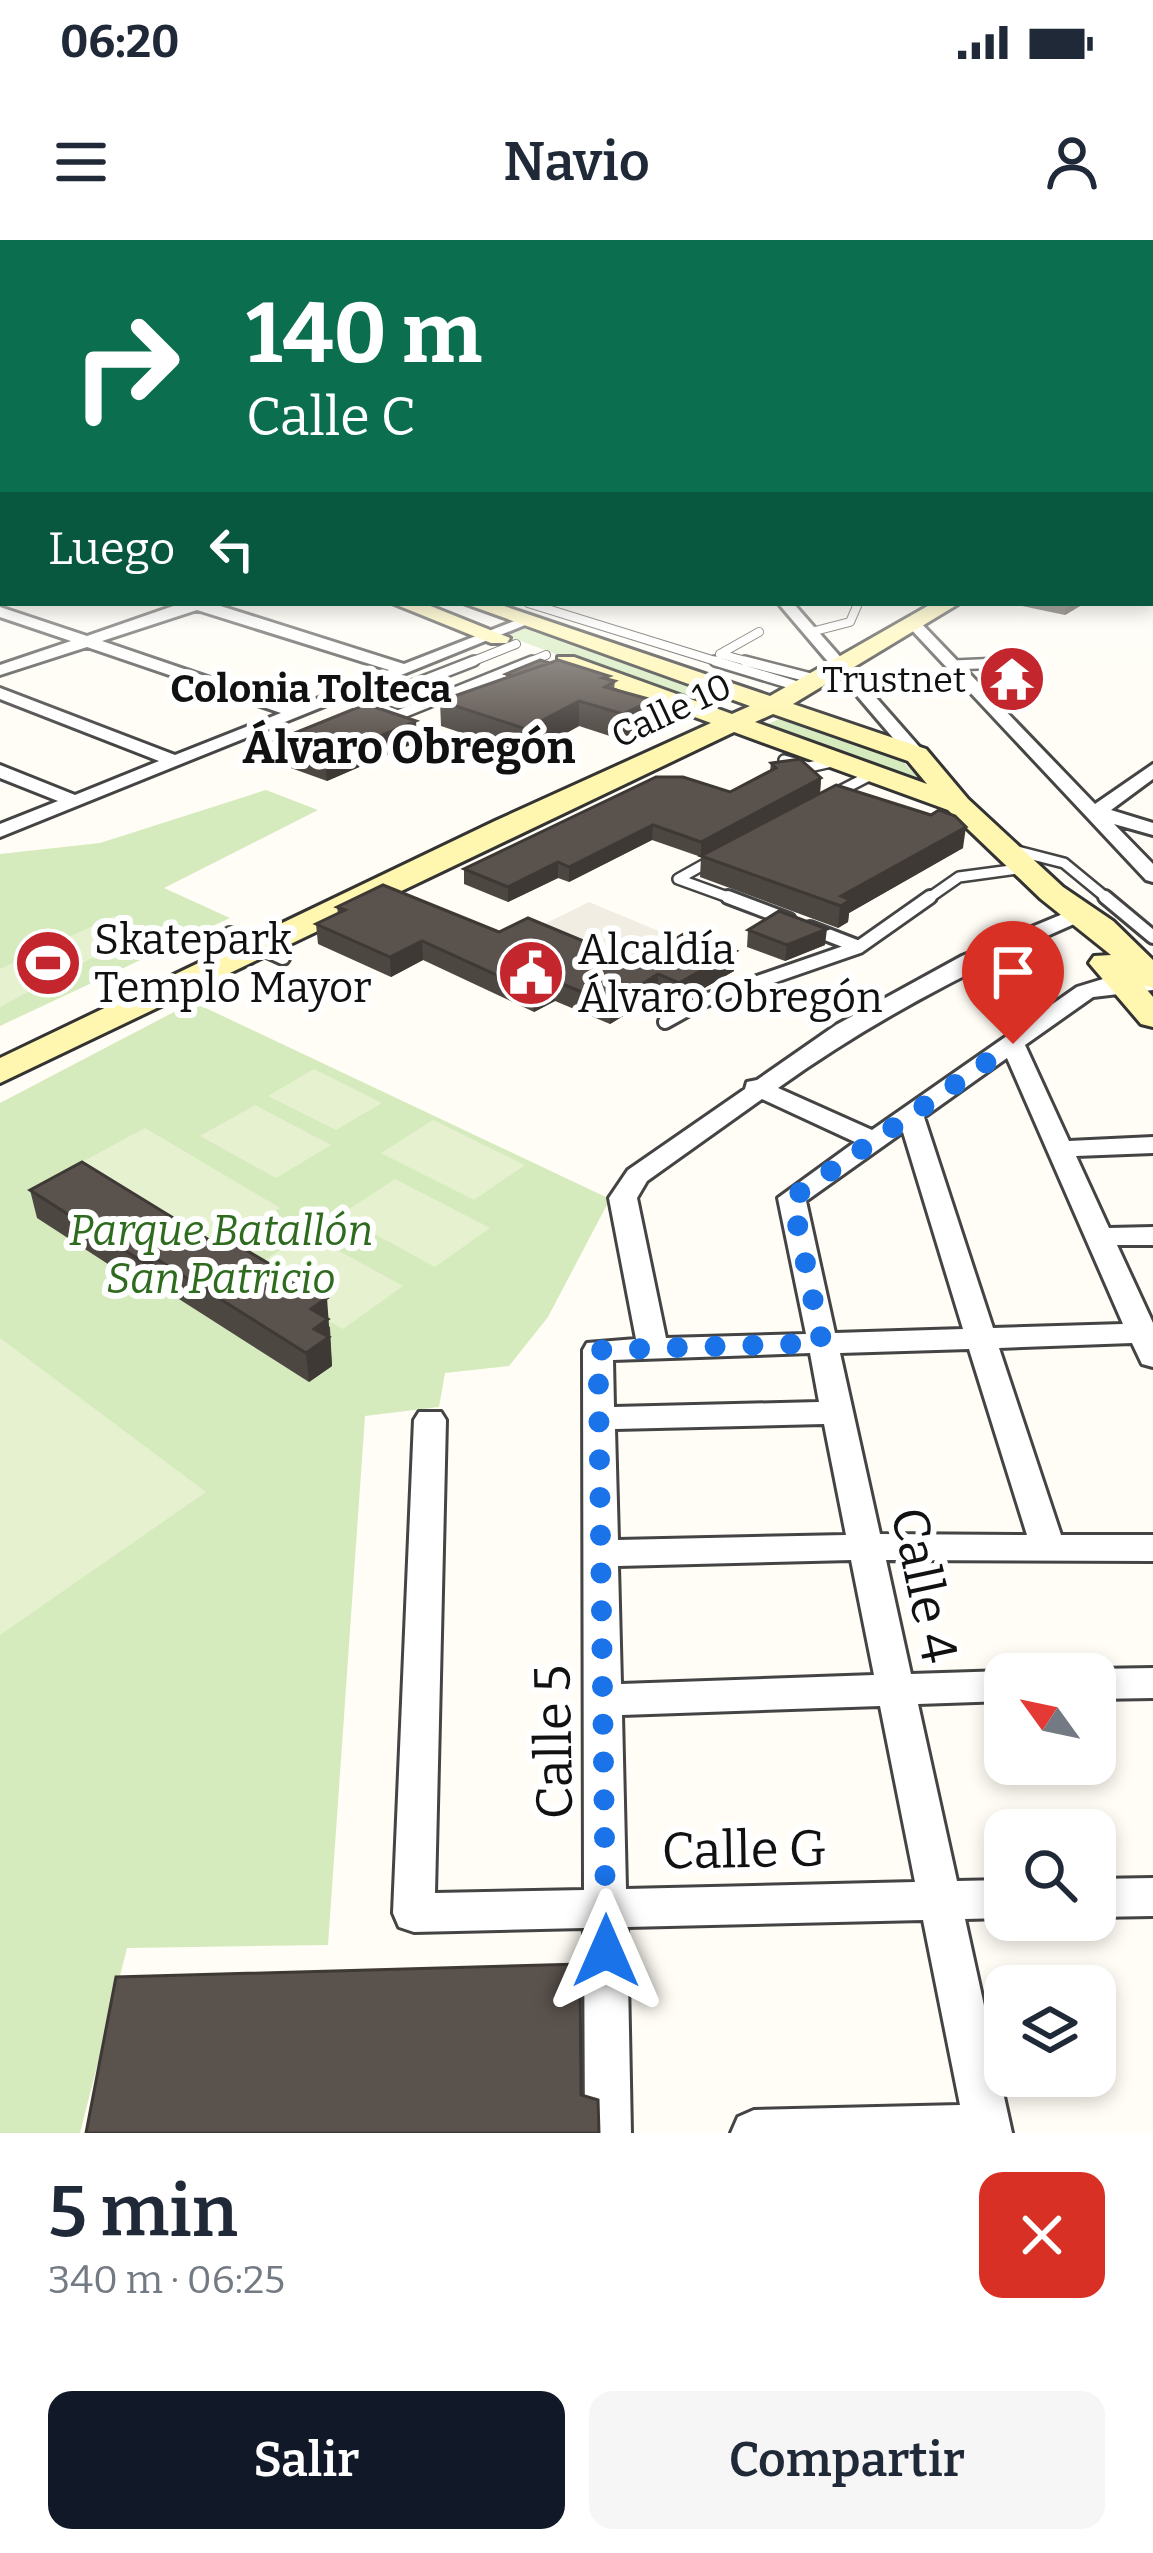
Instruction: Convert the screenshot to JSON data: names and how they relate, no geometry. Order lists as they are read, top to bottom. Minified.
{"streets":{"street":["Calle 10","Calle 4","Calle 5","Calle G"]},"crossings":[["Calle 4","Calle G"],["Calle 5","Calle G"]],"districts":["Colonia Tolteca","Álvaro Obregón"],"parks":["Parque Batallón San Patricio"],"places":{"temple":["Trustnet"],"sports":["Skatepark Templo Mayor"],"public building":["Alcaldía Álvaro Obregón"]},"north":"top left","page":{"status":"06:20","header":"Navio","turn":["140 m","Calle C"],"then":"Luego","heading":["5 min","340 m · 06:25"],"buttons":["Salir","Compartir"]}}
